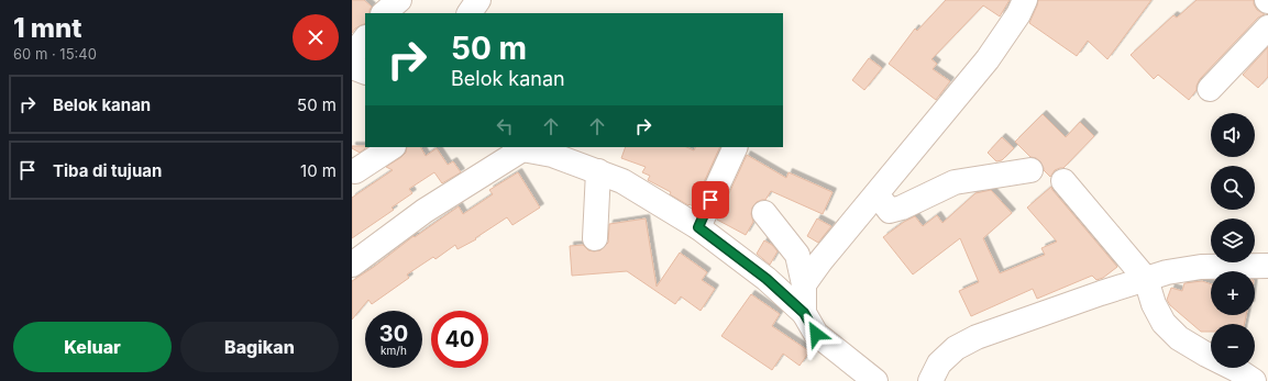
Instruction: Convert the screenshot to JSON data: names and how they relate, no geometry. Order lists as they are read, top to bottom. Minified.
{"page":{"heading":["1 mnt","60 m · 15:40"],"turn":["50 m","Belok kanan"],"list":[{"name":"Belok kanan","value":"50 m"},{"name":"Tiba di tujuan","value":"10 m"}],"map_buttons":["+","−"],"speed":"30 km/h","limit":"40","buttons":["Keluar","Bagikan"]}}
